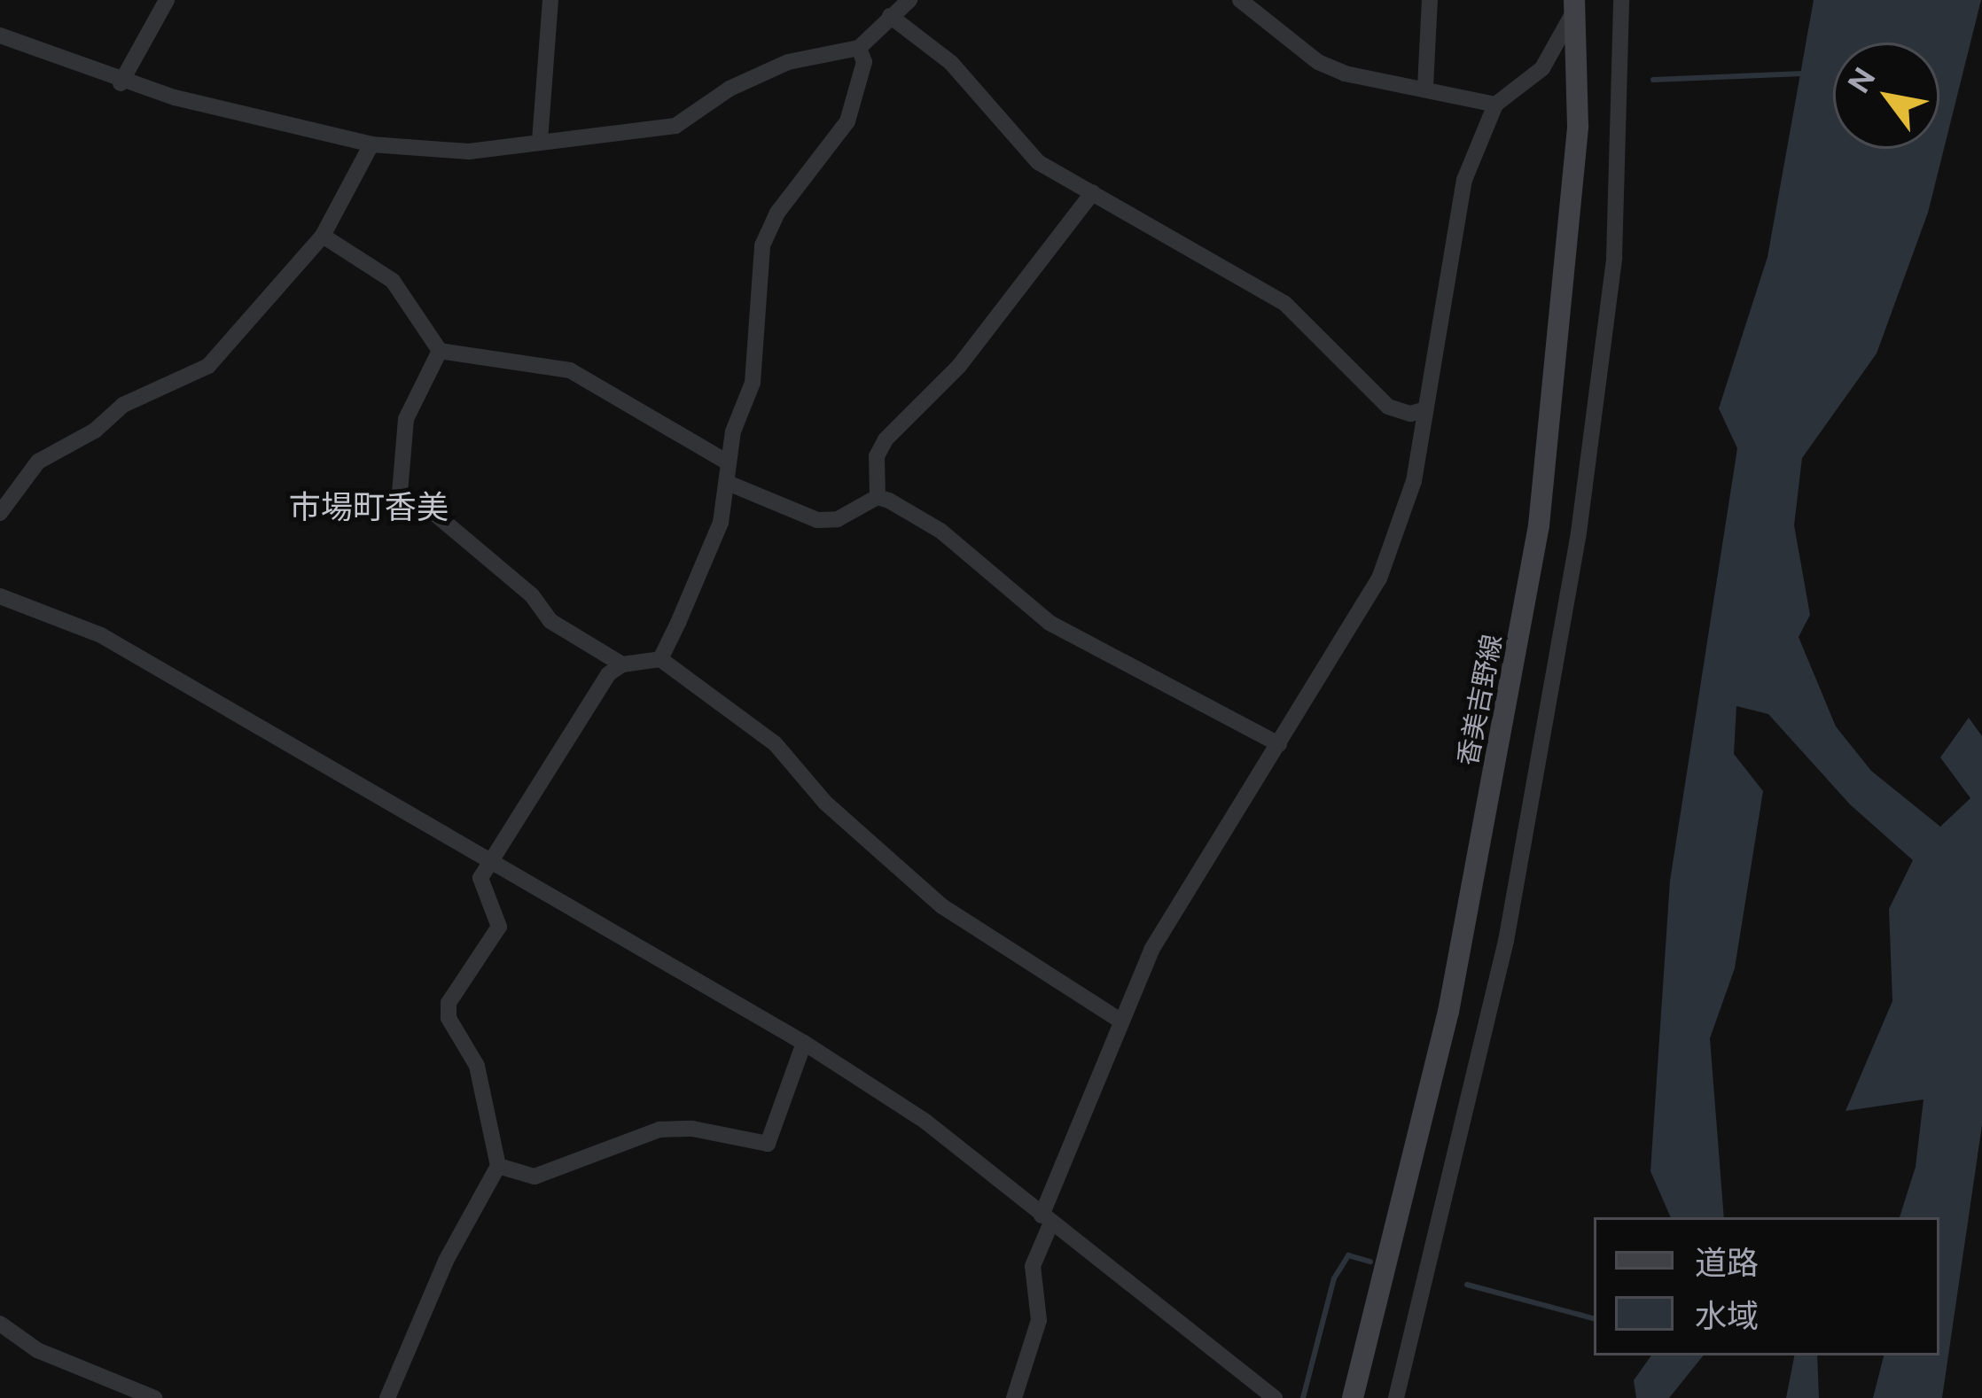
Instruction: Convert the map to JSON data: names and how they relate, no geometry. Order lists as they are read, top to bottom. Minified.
{"streets":{"main road":["香美吉野線"]},"districts":["市場町香美"],"legend":["道路","水域"],"north":"top left"}
